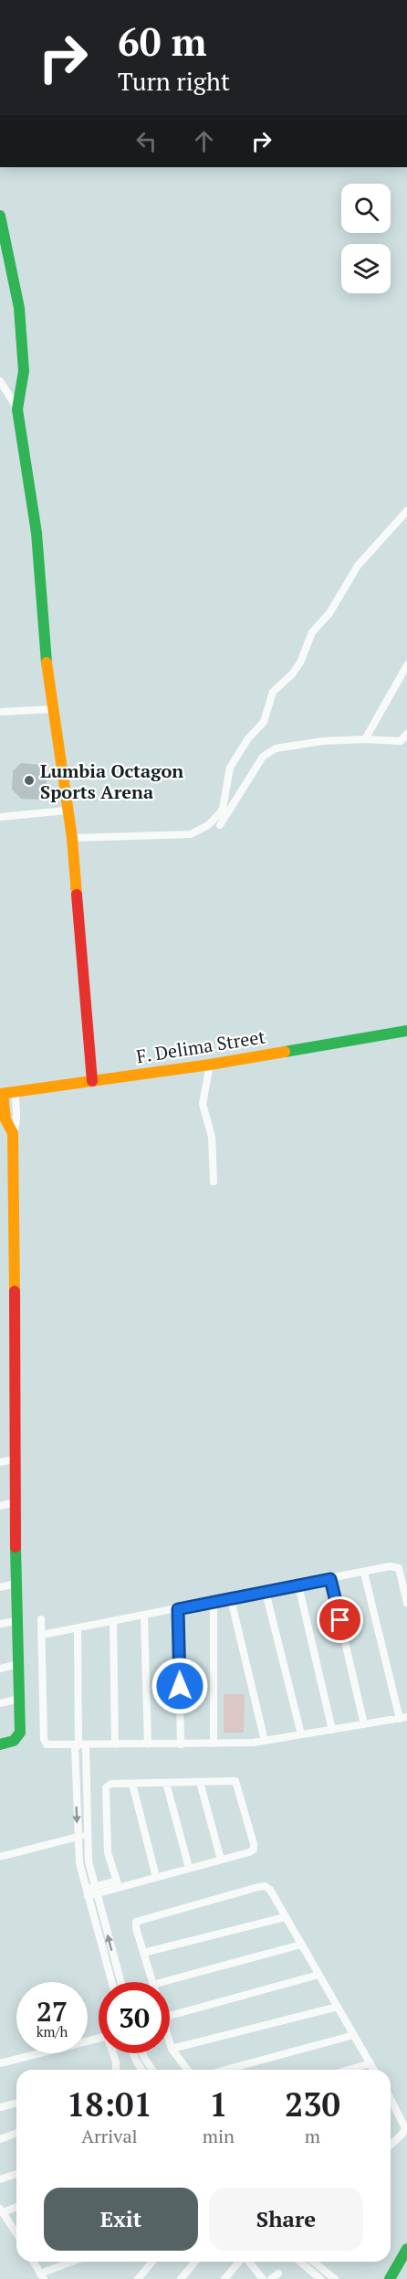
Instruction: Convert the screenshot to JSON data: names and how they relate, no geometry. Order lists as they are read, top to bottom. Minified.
{"streets":{"street":["F. Delima Street"]},"places":["Lumbia Octagon Sports Arena"],"page":{"turn":["60 m","Turn right"],"speed":"27 km/h","limit":"30","eta":["18:01","Arrival","1","min","230","m"],"buttons":["Exit","Share"]}}
